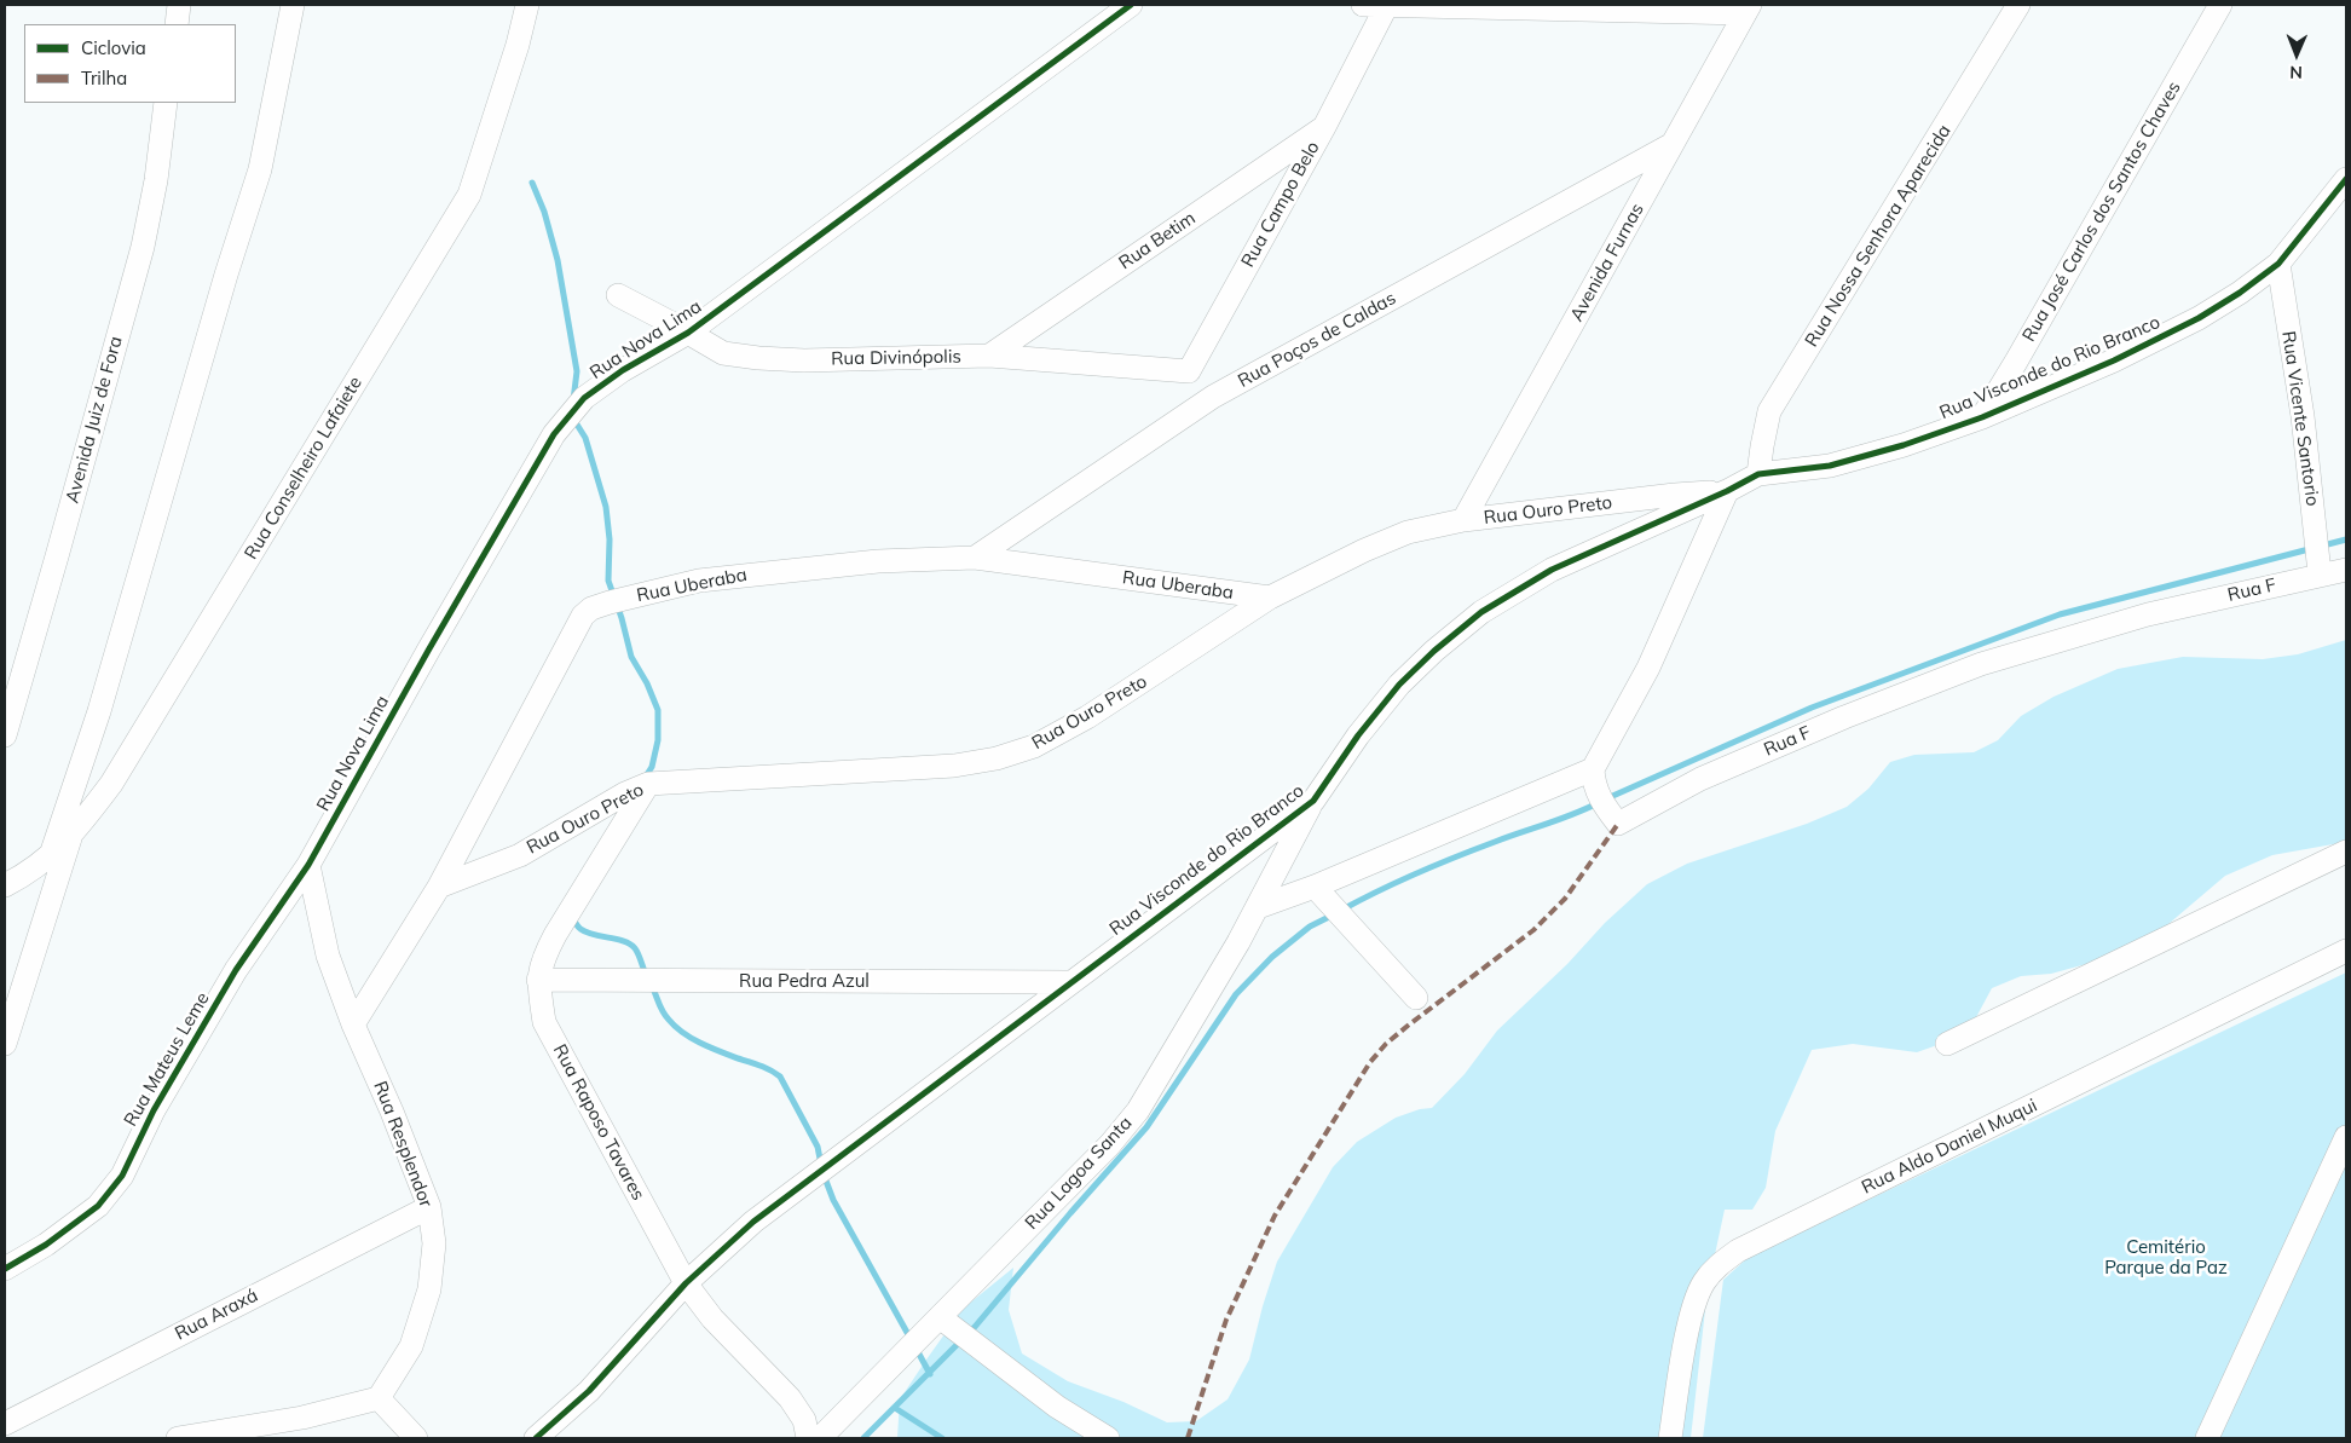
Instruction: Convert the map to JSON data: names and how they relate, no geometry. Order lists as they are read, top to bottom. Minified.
{"streets":{"street":["Rua Campo Belo","Rua José Carlos dos Santos Chaves","Rua Nossa Senhora Aparecida","Rua Betim","Avenida Furnas","Rua Nova Lima","Rua Poços de Caldas","Rua Divinópolis","Rua Visconde do Rio Branco","Rua Vicente Santorio","Avenida Juiz de Fora","Rua Conselheiro Lafaiete","Rua Ouro Preto","Rua Uberaba","Rua F","Rua Pedra Azul","Rua Mateus Leme","Rua Raposo Tavares","Rua Resplendor","Rua Aldo Daniel Muqui","Rua Lagoa Santa","Rua Araxá"]},"crossings":[["Rua Campo Belo","Rua Betim"],["Rua Campo Belo","Rua Divinópolis"],["Rua José Carlos dos Santos Chaves","Rua Visconde do Rio Branco"],["Rua Nossa Senhora Aparecida","Rua Visconde do Rio Branco"],["Rua Betim","Rua Divinópolis"],["Avenida Furnas","Rua Poços de Caldas"],["Avenida Furnas","Rua Ouro Preto"],["Rua Nova Lima","Rua Divinópolis"],["Rua Nova Lima","Rua Mateus Leme"],["Rua Nova Lima","Rua Resplendor"],["Rua Poços de Caldas","Rua Uberaba"],["Rua Visconde do Rio Branco","Rua Vicente Santorio"],["Rua Visconde do Rio Branco","Rua Ouro Preto"],["Rua Visconde do Rio Branco","Rua Pedra Azul"],["Rua Visconde do Rio Branco","Rua Raposo Tavares"],["Rua Visconde do Rio Branco","Rua Lagoa Santa"],["Rua Vicente Santorio","Rua F"],["Rua Ouro Preto","Rua Uberaba"],["Rua Ouro Preto","Rua Raposo Tavares"],["Rua Uberaba","Rua Resplendor"],["Rua Pedra Azul","Rua Raposo Tavares"],["Rua Mateus Leme","Rua Resplendor"],["Rua Resplendor","Rua Araxá"]],"parks":["Cemitério Parque da Paz"],"legend":["Ciclovia","Trilha"],"north":"bottom"}
